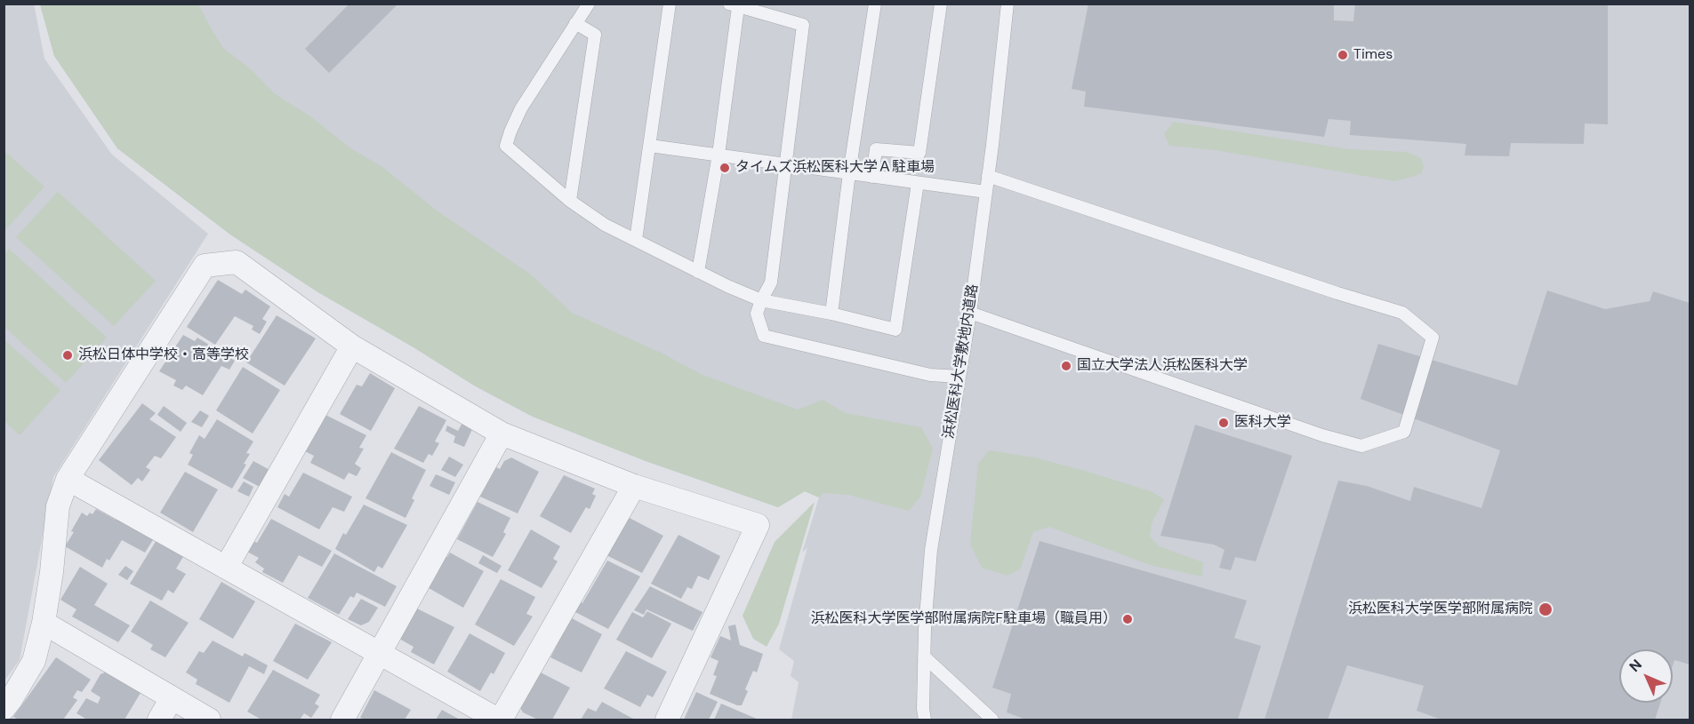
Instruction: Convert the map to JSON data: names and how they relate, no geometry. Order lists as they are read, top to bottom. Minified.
{"streets":{"lane":["浜松医科大学敷地内道路"]},"places":["Times","タイムズ浜松医科大学Ａ駐車場","浜松日体中学校・高等学校","国立大学法人浜松医科大学","医科大学","浜松医科大学医学部附属病院","浜松医科大学医学部附属病院F駐車場（職員用）"],"north":"top left"}
